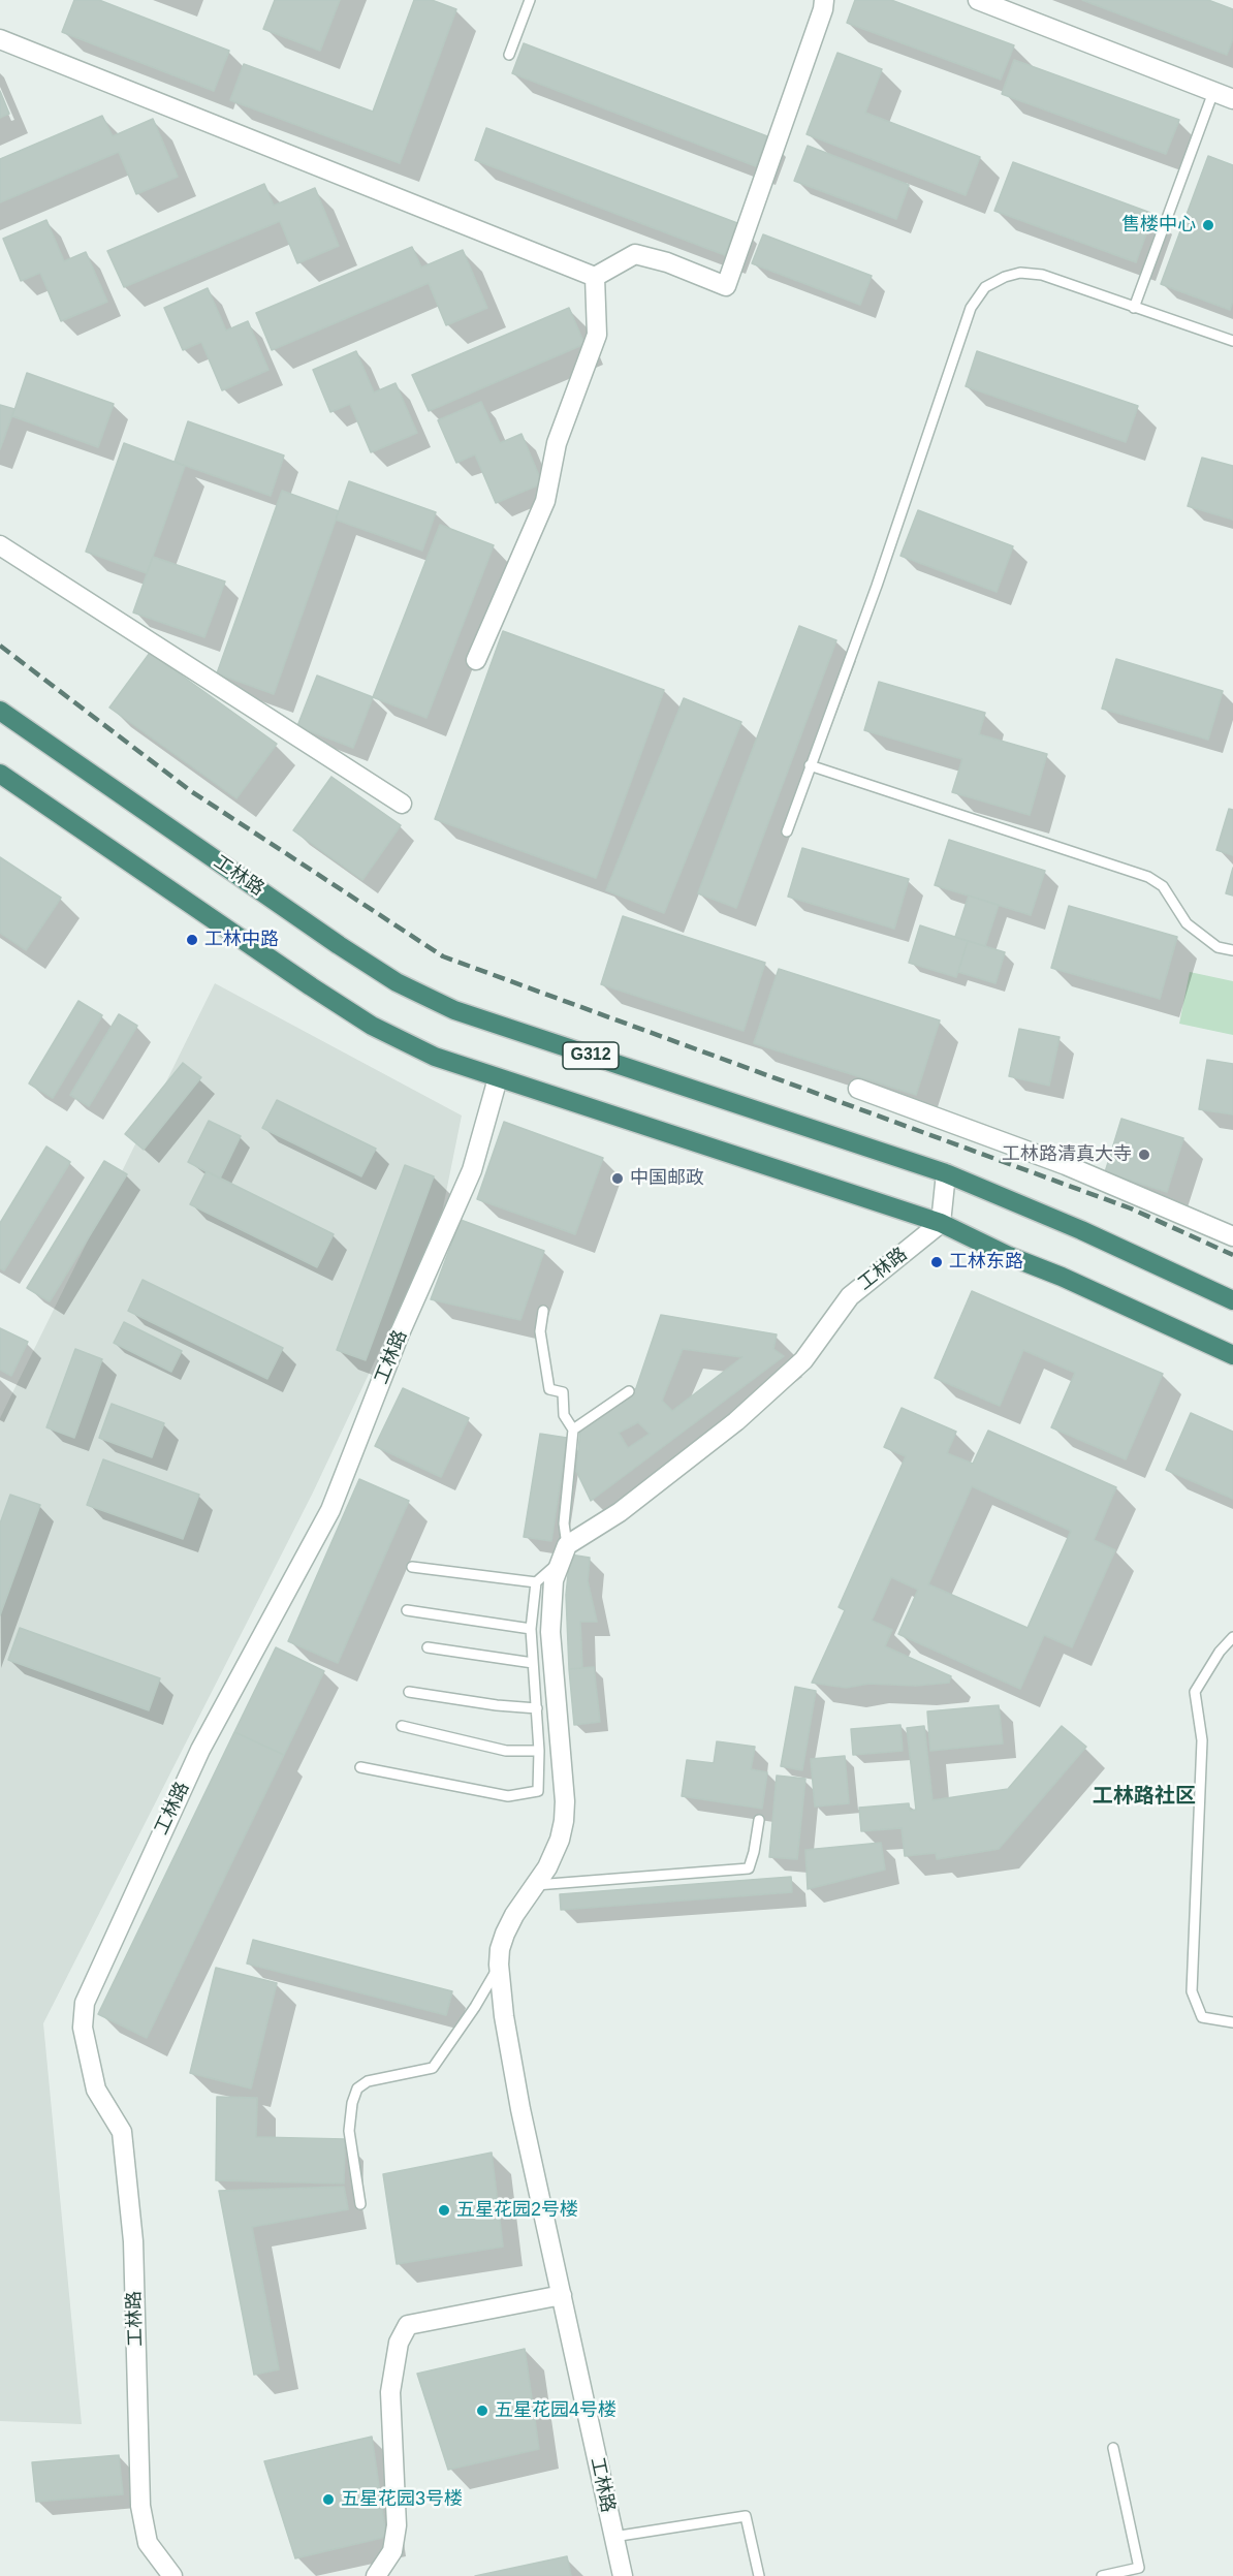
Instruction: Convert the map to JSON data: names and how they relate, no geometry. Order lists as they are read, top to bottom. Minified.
{"streets":{"highway":["工林路","G312"]},"districts":["工林路社区"],"places":["售楼中心","工林中路","工林路清真大寺","中国邮政","工林东路","五星花园2号楼","五星花园4号楼","五星花园3号楼"]}
